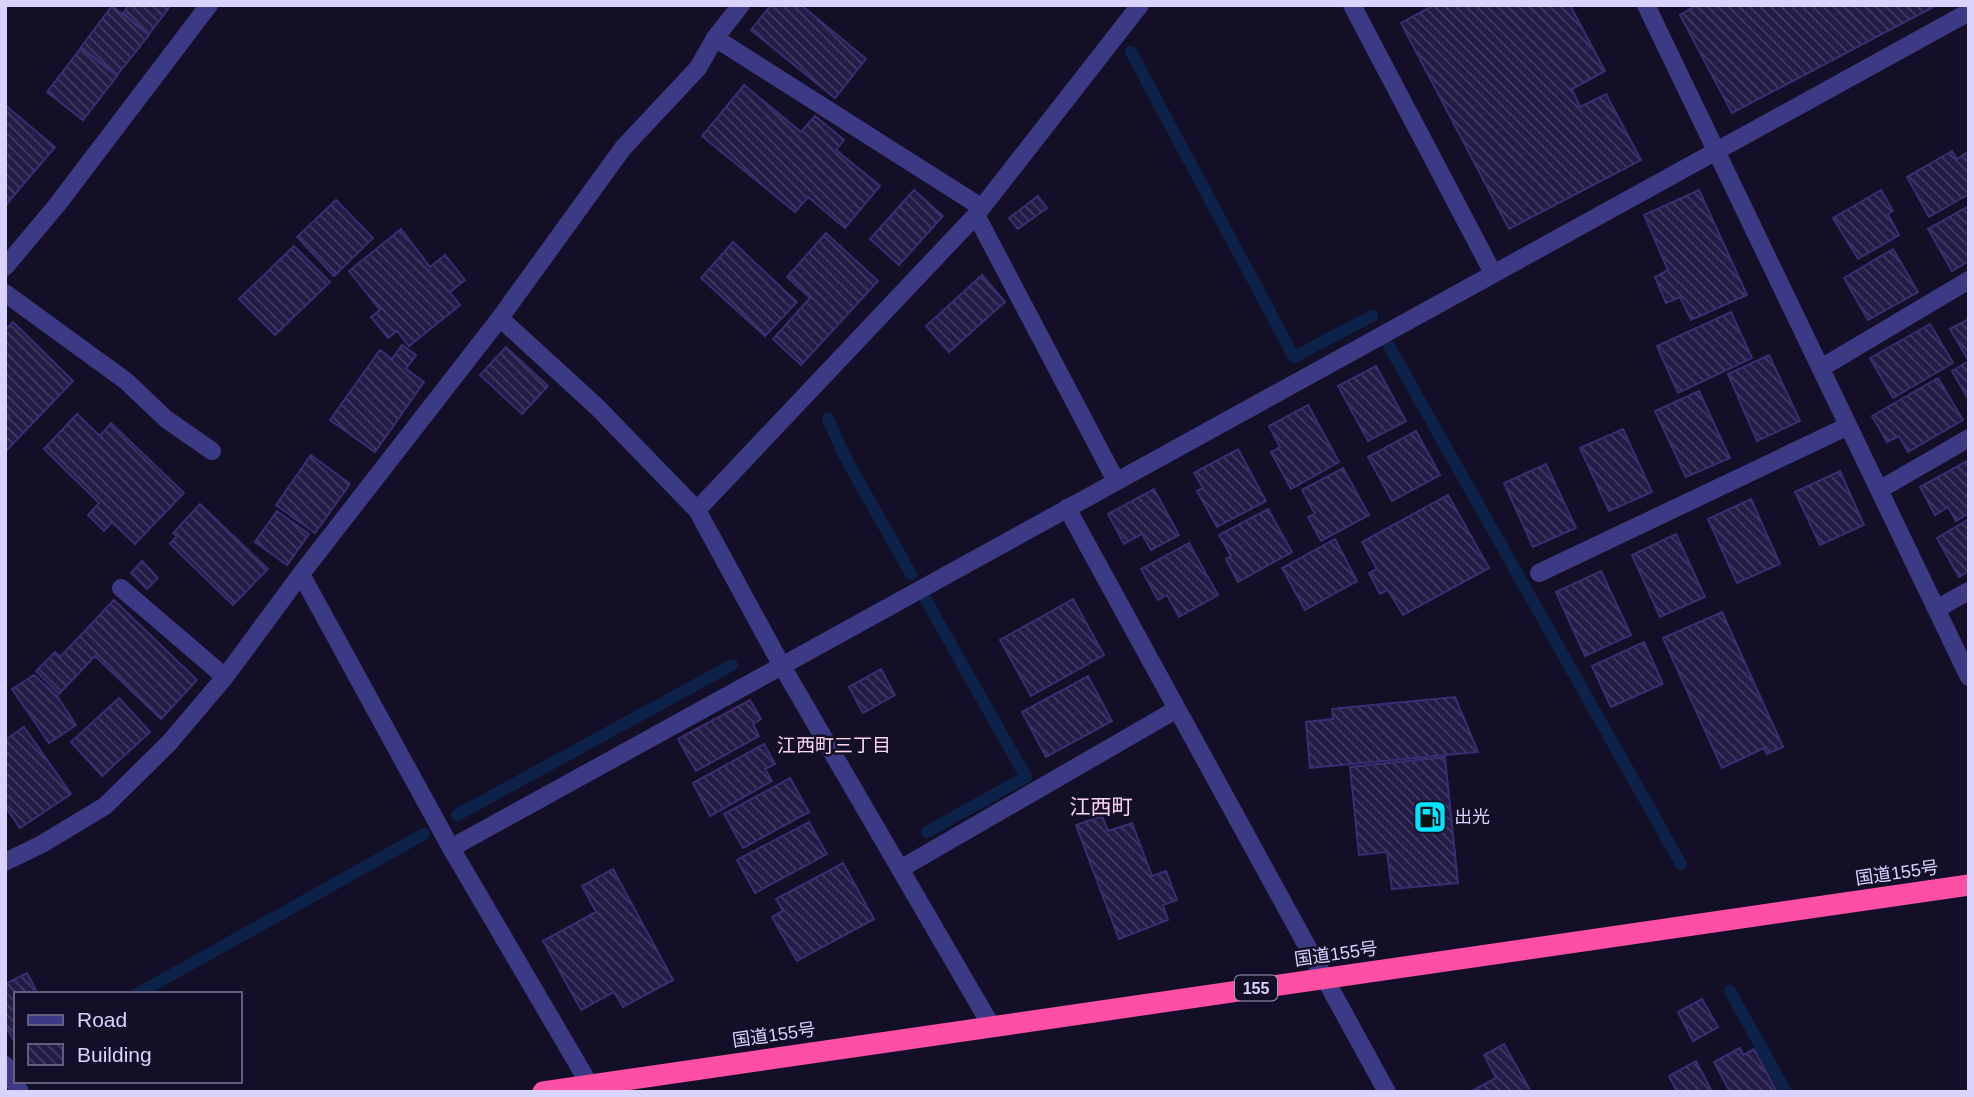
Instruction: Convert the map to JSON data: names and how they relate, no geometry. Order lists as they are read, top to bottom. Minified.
{"streets":{"highway":["国道155号","155"]},"districts":["江西町三丁目","江西町"],"places":{"fuel station":["出光"]},"legend":["Road","Building"]}
